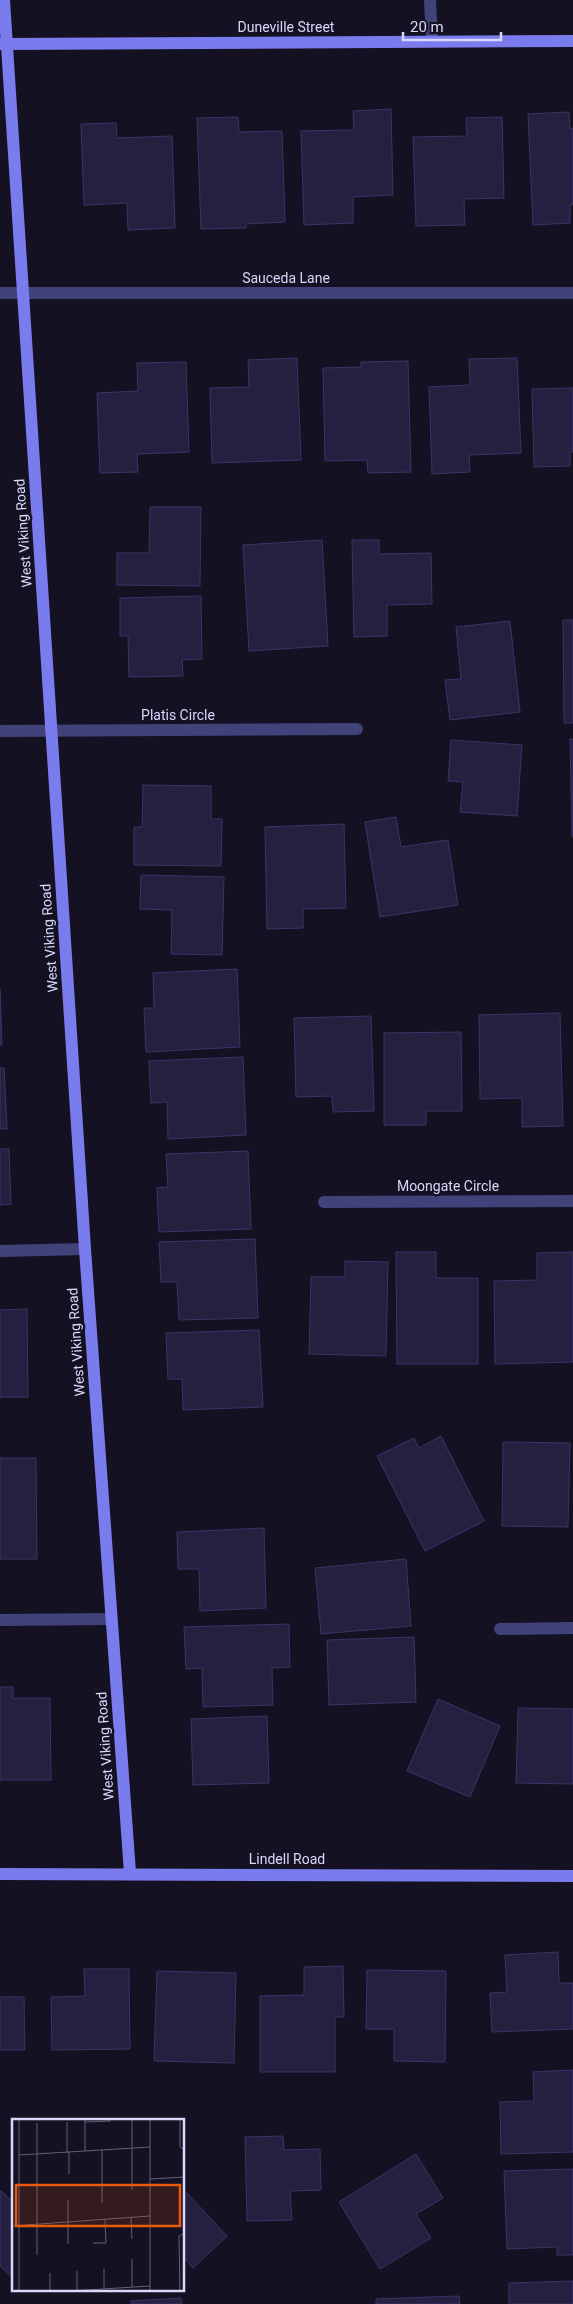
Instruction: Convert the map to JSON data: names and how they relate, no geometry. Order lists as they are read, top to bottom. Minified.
{"streets":{"street":["Duneville Street","Sauceda Lane","West Viking Road","Platis Circle","Moongate Circle","Lindell Road"]},"crossings":[["Duneville Street","West Viking Road"],["Sauceda Lane","West Viking Road"],["West Viking Road","Platis Circle"],["West Viking Road","Lindell Road"]],"scale_bar":"20 m"}
